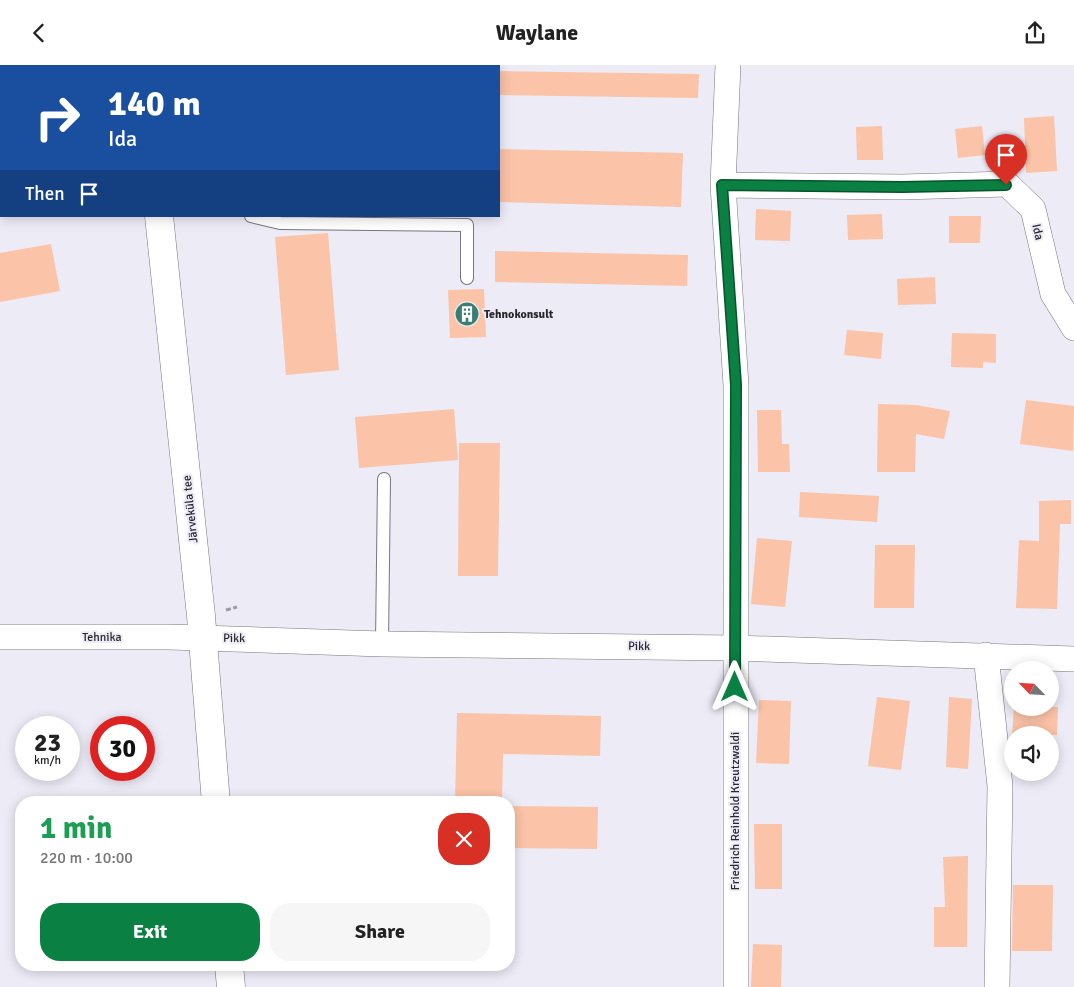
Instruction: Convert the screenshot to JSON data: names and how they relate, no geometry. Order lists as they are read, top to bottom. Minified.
{"streets":{"main road":["Järveküla tee"],"street":["Ida","Tehnika","Pikk","Friedrich Reinhold Kreutzwaldi"]},"crossings":[["Ida","Friedrich Reinhold Kreutzwaldi"],["Järveküla tee","Tehnika"],["Järveküla tee","Pikk"],["Tehnika","Pikk"],["Pikk","Friedrich Reinhold Kreutzwaldi"]],"places":{"building":["Tehnokonsult"]},"north":"top left","page":{"header":"Waylane","turn":["140 m","Ida"],"then":"Then","speed":"23 km/h","limit":"30","heading":["1 min","220 m · 10:00"],"buttons":["Exit","Share"]}}
